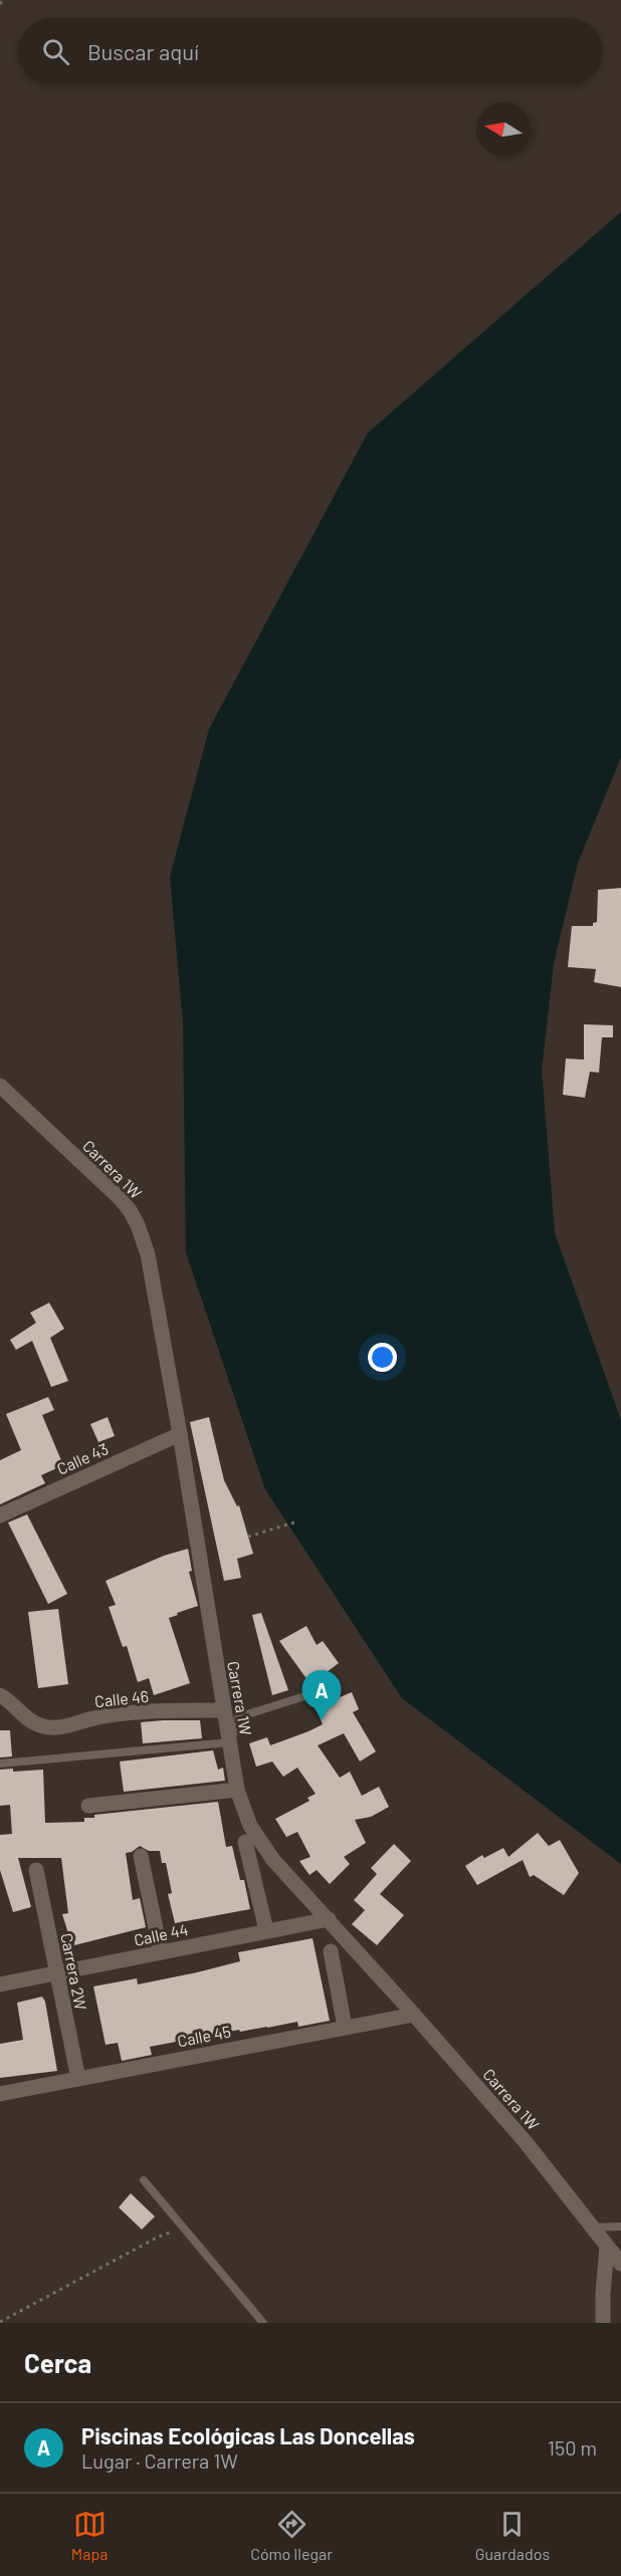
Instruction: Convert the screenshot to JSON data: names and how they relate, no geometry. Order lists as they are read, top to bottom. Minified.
{"streets":{"street":["Carrera 1W","Calle 43","Calle 46","Calle 44","Carrera 2W","Calle 45"]},"crossings":[["Carrera 1W","Calle 43"],["Carrera 1W","Calle 46"],["Carrera 1W","Calle 44"],["Carrera 1W","Calle 45"],["Calle 44","Carrera 2W"],["Carrera 2W","Calle 45"]],"north":"left","page":{"search":"Buscar aquí","pins":"A","heading":"Cerca","list":[{"mark":"A","name":"Piscinas Ecológicas Las Doncellas","note":"Lugar · Carrera 1W","value":"150 m"}],"nav":["Mapa","Cómo llegar","Guardados"]}}
